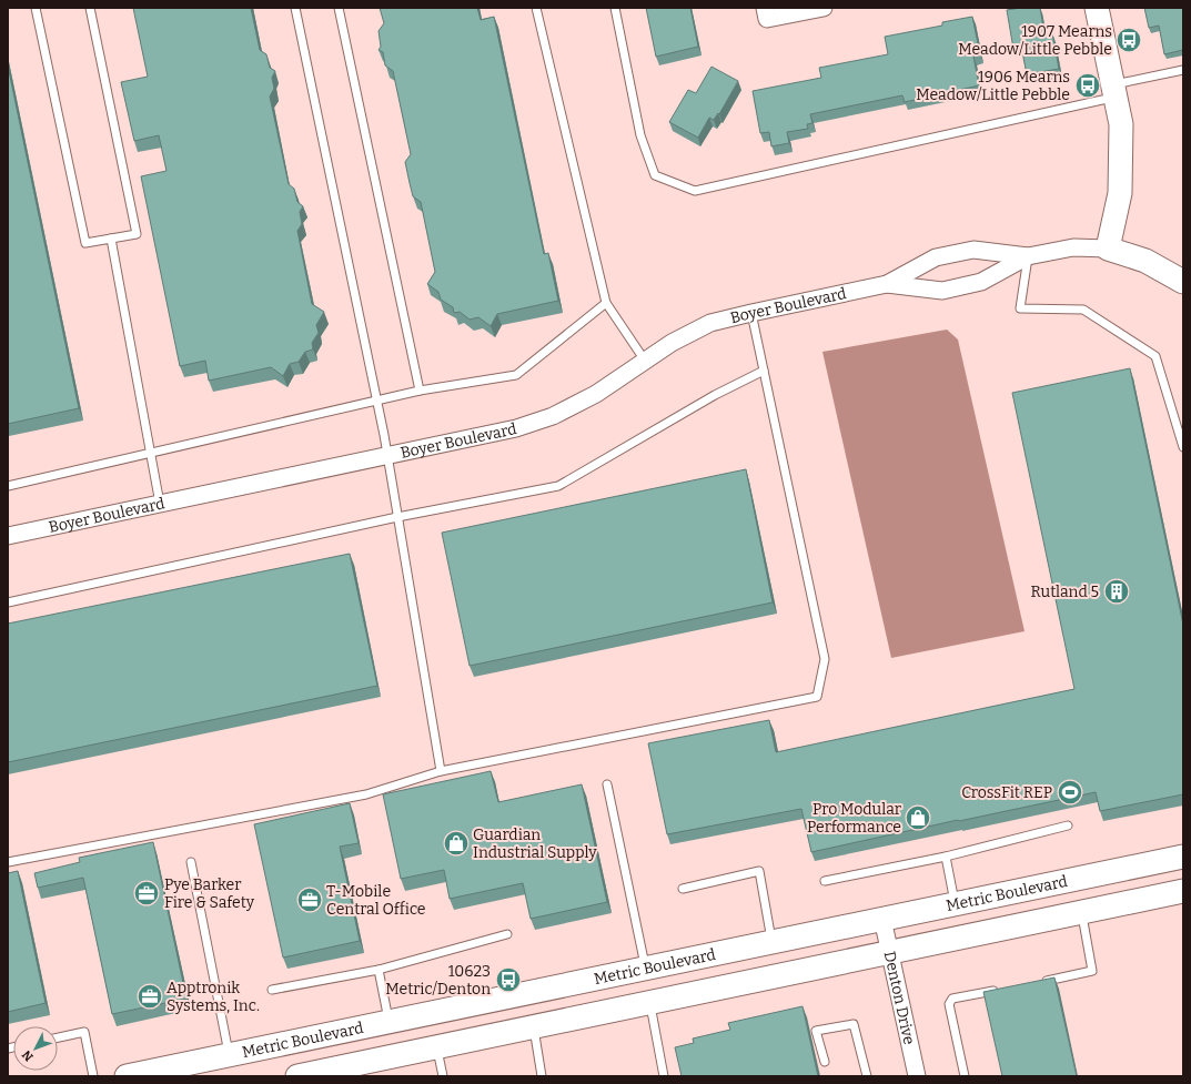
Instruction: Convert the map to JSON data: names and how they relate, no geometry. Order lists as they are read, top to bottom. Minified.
{"streets":{"main road":["Boyer Boulevard","Metric Boulevard"],"street":["Denton Drive"]},"crossings":[["Metric Boulevard","Denton Drive"]],"places":{"bus stop":["1907 Mearns Meadow/Little Pebble","1906 Mearns Meadow/Little Pebble","10623 Metric/Denton"],"building":["Rutland 5"],"sports":["CrossFit REP"],"shop":["Pro Modular Performance","Guardian Industrial Supply"],"office":["Pye Barker Fire & Safety","T-Mobile Central Office","Apptronik Systems, Inc."]},"north":"bottom left"}
